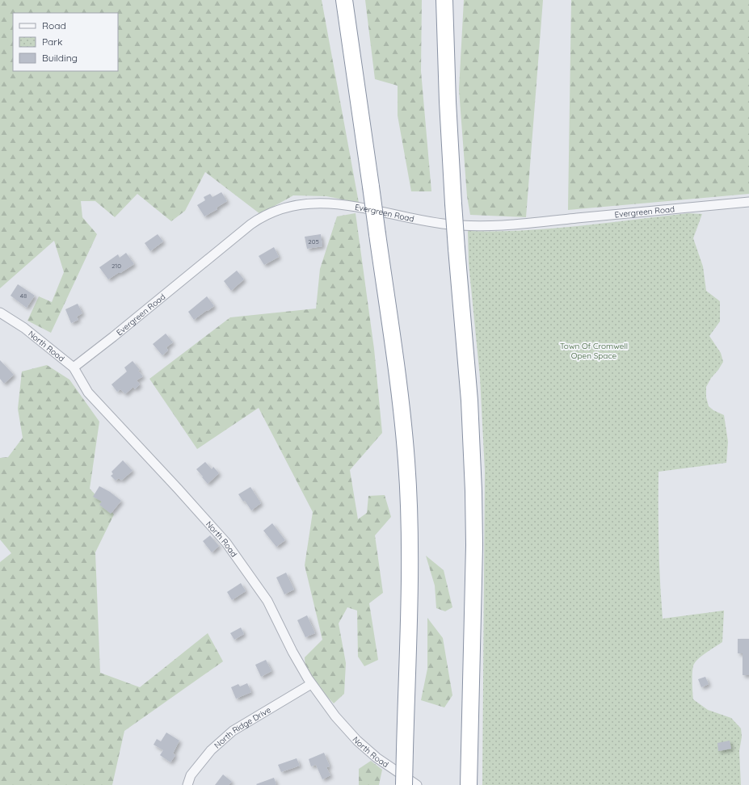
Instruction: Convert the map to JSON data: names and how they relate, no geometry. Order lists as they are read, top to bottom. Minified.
{"streets":{"street":["Evergreen Road","North Road","North Ridge Drive"]},"crossings":[["Evergreen Road","North Road"],["North Road","North Ridge Drive"]],"parks":["Town Of Cromwell Open Space"],"house_numbers":["205","210","48"],"legend":["Road","Park","Building"]}
